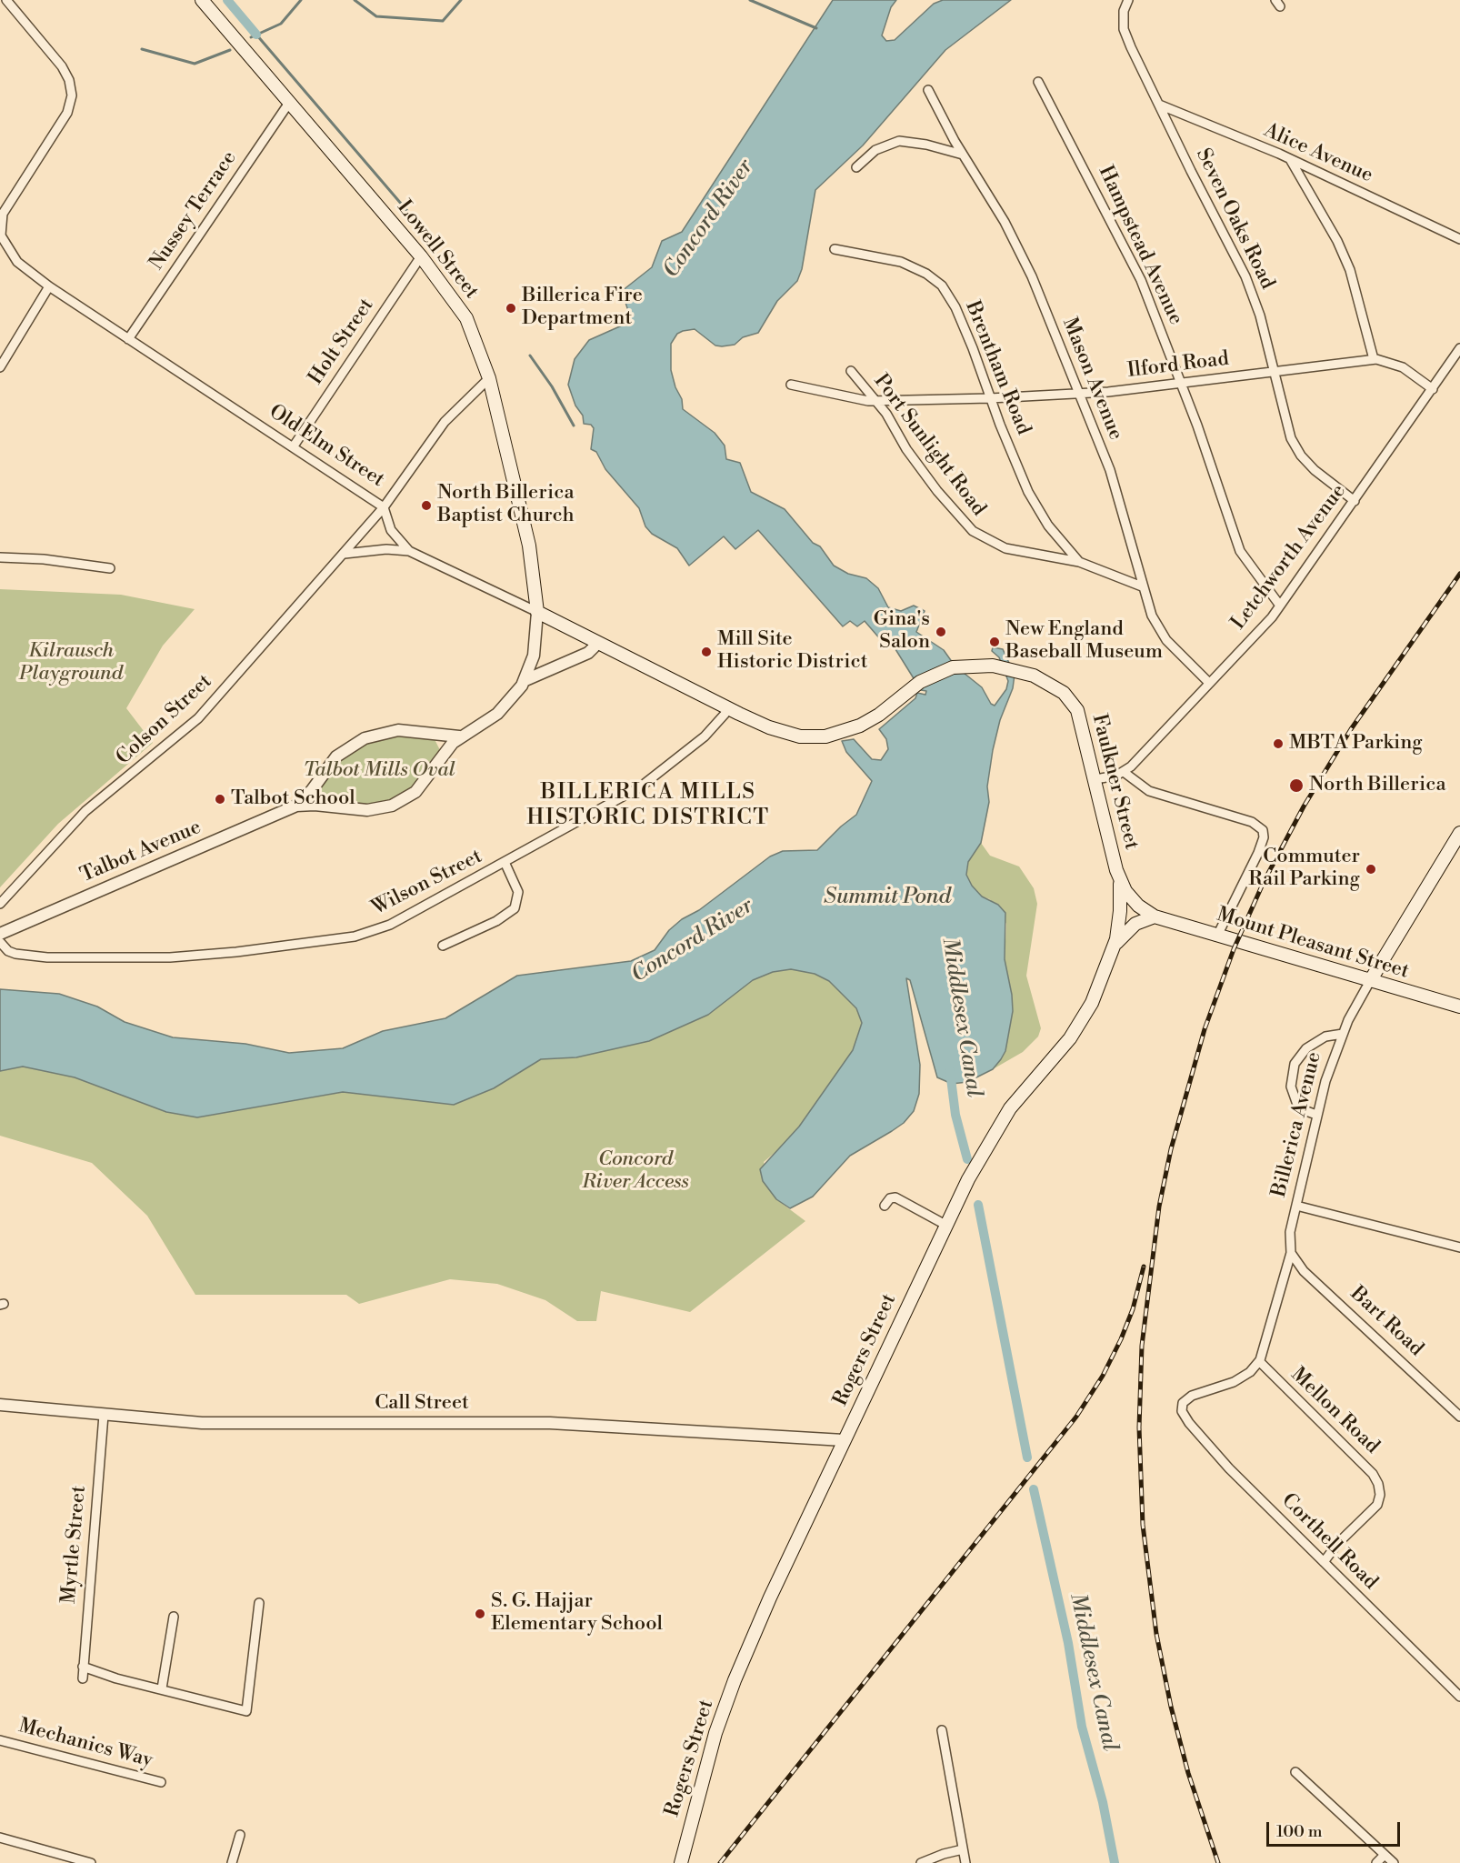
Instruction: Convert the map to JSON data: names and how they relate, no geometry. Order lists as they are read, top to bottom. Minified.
{"streets":{"main road":["Lowell Street","Old Elm Street","Faulkner Street","Mount Pleasant Street","Billerica Avenue","Rogers Street"],"street":["Alice Avenue","Nussey Terrace","Seven Oaks Road","Hampstead Avenue","Holt Street","Ilford Road","Brentham Road","Mason Avenue","Port Sunlight Road","Letchworth Avenue","Colson Street","Talbot Avenue","Wilson Street","Bart Road","Call Street","Mellon Road","Corthell Road","Myrtle Street","Mechanics Way"]},"crossings":[["Alice Avenue","Seven Oaks Road"],["Nussey Terrace","Lowell Street"],["Nussey Terrace","Old Elm Street"],["Seven Oaks Road","Ilford Road"],["Seven Oaks Road","Letchworth Avenue"],["Hampstead Avenue","Ilford Road"],["Hampstead Avenue","Letchworth Avenue"],["Lowell Street","Holt Street"],["Lowell Street","Old Elm Street"],["Lowell Street","Colson Street"],["Lowell Street","Talbot Avenue"],["Holt Street","Old Elm Street"],["Ilford Road","Brentham Road"],["Ilford Road","Mason Avenue"],["Ilford Road","Port Sunlight Road"],["Ilford Road","Letchworth Avenue"],["Brentham Road","Port Sunlight Road"],["Mason Avenue","Port Sunlight Road"],["Mason Avenue","Letchworth Avenue"],["Old Elm Street","Colson Street"],["Old Elm Street","Faulkner Street"],["Old Elm Street","Talbot Avenue"],["Old Elm Street","Wilson Street"],["Faulkner Street","Mount Pleasant Street"],["Faulkner Street","Rogers Street"],["Mount Pleasant Street","Billerica Avenue"],["Mount Pleasant Street","Rogers Street"],["Billerica Avenue","Bart Road"],["Billerica Avenue","Mellon Road"],["Billerica Avenue","Corthell Road"],["Rogers Street","Call Street"],["Call Street","Myrtle Street"],["Mellon Road","Corthell Road"]],"districts":["BILLERICA MILLS HISTORIC DISTRICT"],"water":["Concord River","Summit Pond","Middlesex Canal"],"parks":["Kilrausch Playground","Talbot Mills Oval","Concord River Access"],"places":["Billerica Fire Department","North Billerica Baptist Church","Gina's Salon","New England Baseball Museum","Mill Site Historic District","MBTA Parking","North Billerica","Talbot School","Commuter Rail Parking","S. G. Hajjar Elementary School"],"scale_bar":"100 m"}
